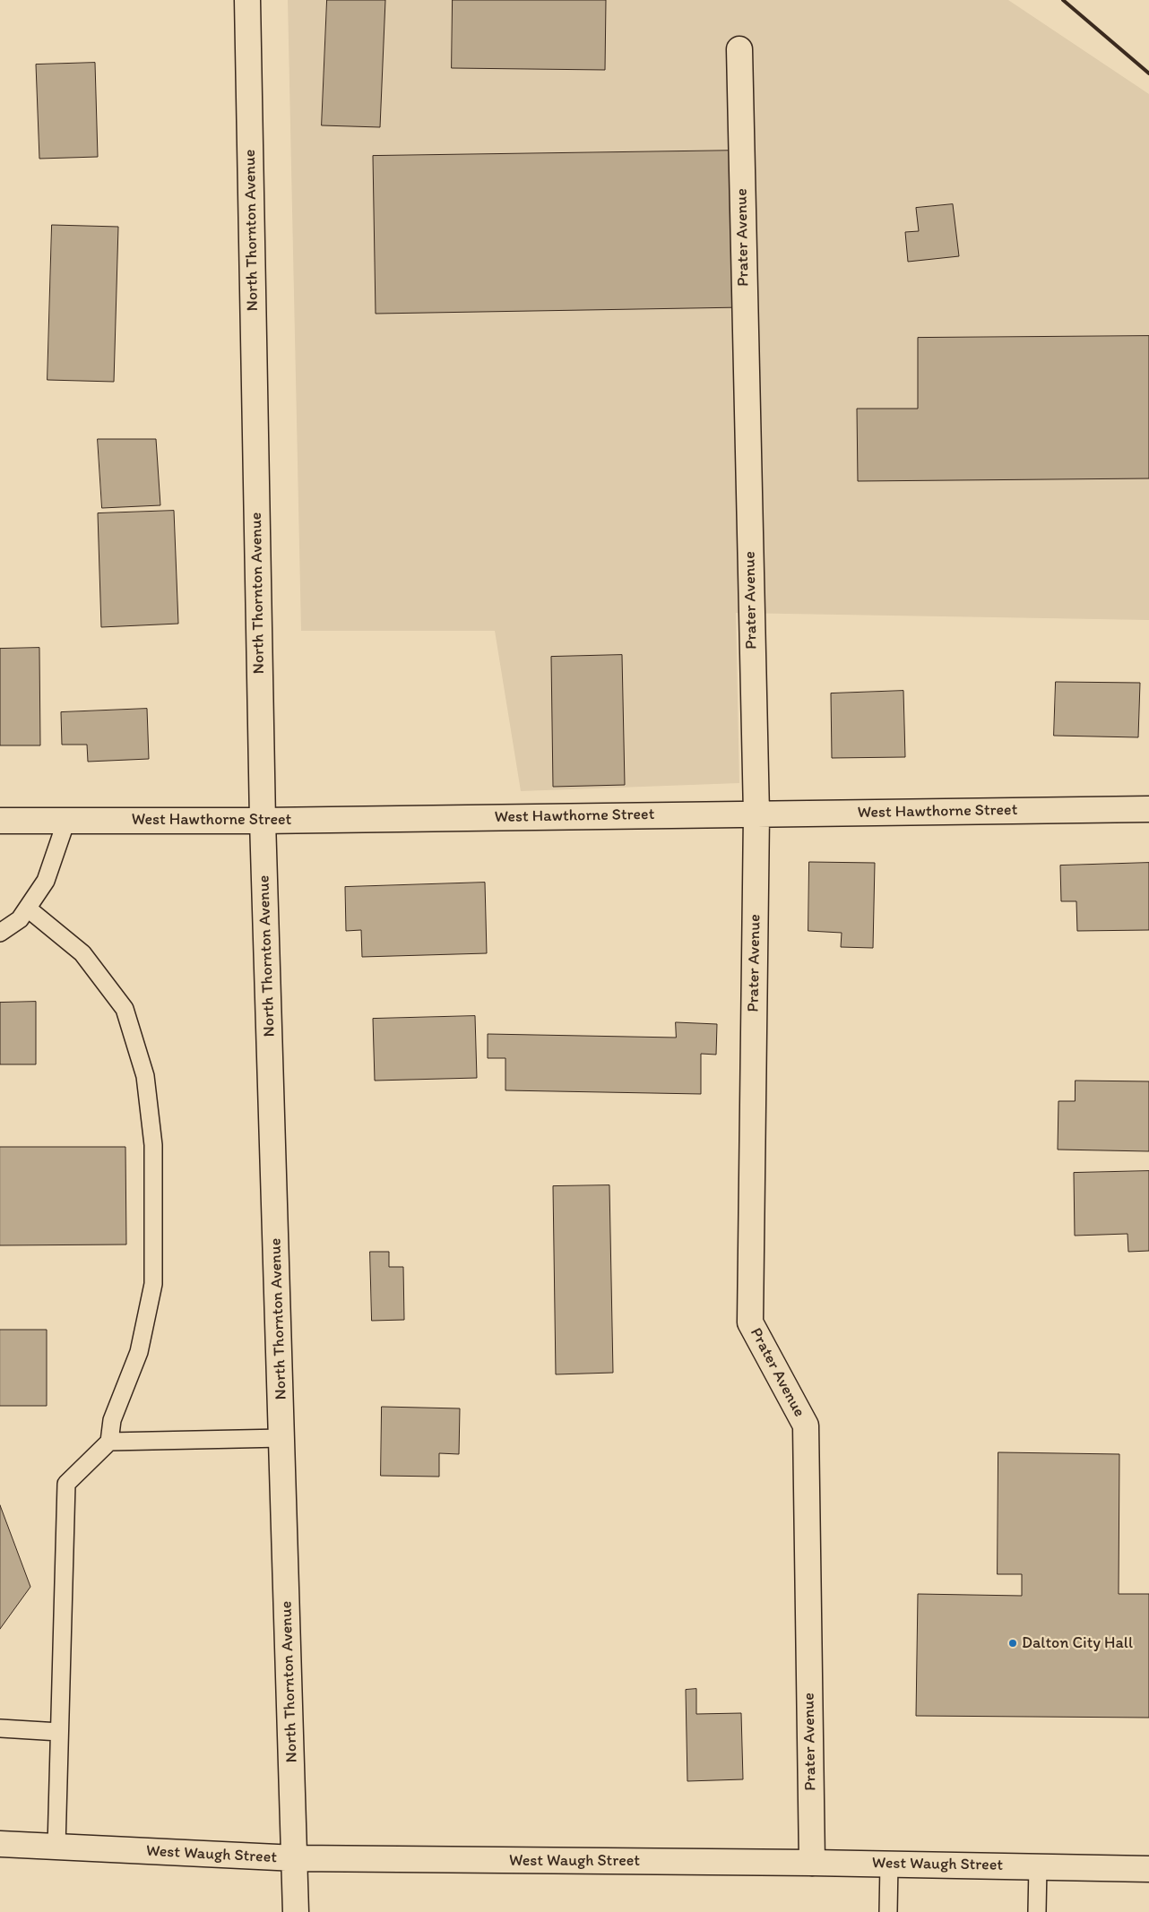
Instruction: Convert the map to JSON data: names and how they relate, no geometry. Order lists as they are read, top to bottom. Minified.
{"streets":{"street":["North Thornton Avenue","Prater Avenue","West Hawthorne Street","West Waugh Street"]},"crossings":[["North Thornton Avenue","West Hawthorne Street"],["North Thornton Avenue","West Waugh Street"],["Prater Avenue","West Hawthorne Street"],["Prater Avenue","West Waugh Street"]],"places":["Dalton City Hall"]}
